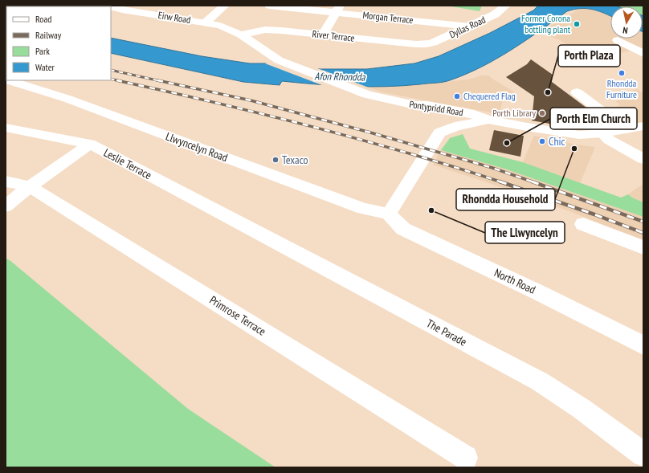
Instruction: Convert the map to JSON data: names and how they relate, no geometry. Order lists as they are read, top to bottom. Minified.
{"streets":{"street":["Eirw Road","Morgan Terrace","Dyllas Road","River Terrace","Pontypridd Road","Llwyncelyn Road","Leslie Terrace","North Road","Primrose Terrace","The Parade"]},"crossings":[["Eirw Road","River Terrace"],["Eirw Road","Pontypridd Road"],["Morgan Terrace","Dyllas Road"],["Dyllas Road","River Terrace"],["River Terrace","Pontypridd Road"],["Llwyncelyn Road","North Road"],["Leslie Terrace","The Parade"]],"water":["Afon Rhondda"],"places":["Former Corona bottling plant","Rhondda Furniture","Porth Plaza","Chequered Flag","Porth Library","Chic","Porth Elm Church","Rhondda Household","Texaco","The Llwyncelyn"],"legend":["Road","Railway","Park","Water"],"north":"bottom"}
